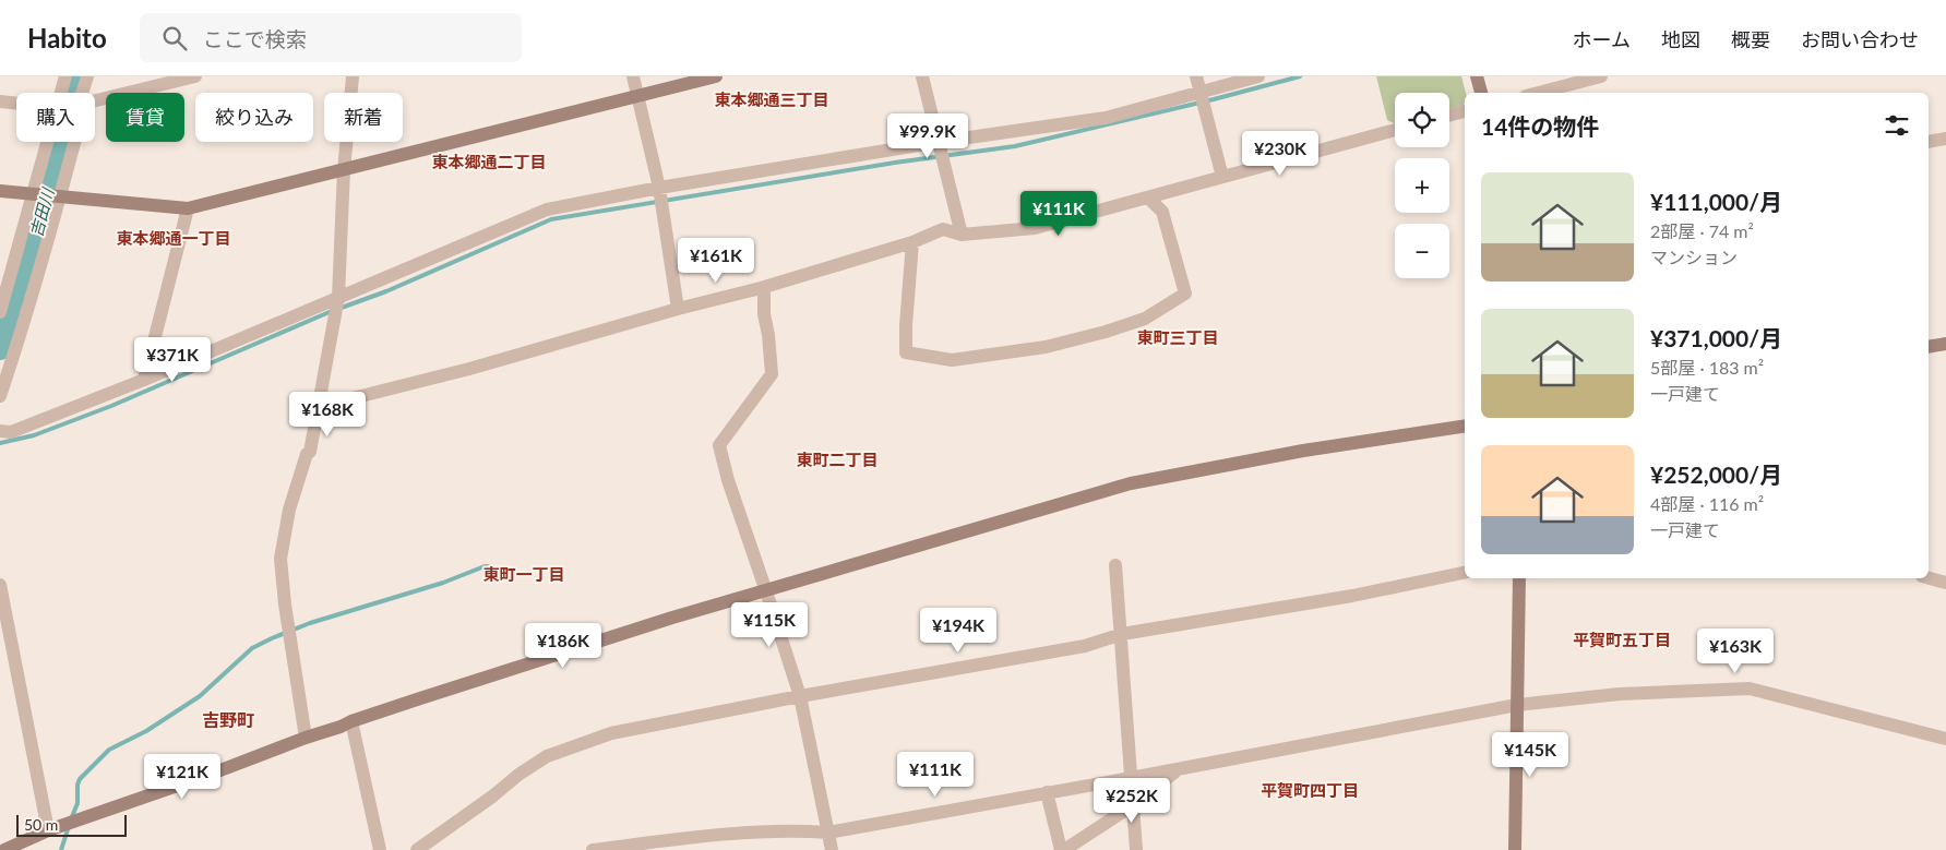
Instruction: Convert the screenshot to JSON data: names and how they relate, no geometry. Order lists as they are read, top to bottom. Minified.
{"districts":["東本郷通三丁目","東本郷通二丁目","東本郷通一丁目","東町三丁目","東町二丁目","東町一丁目","平賀町五丁目","吉野町","平賀町四丁目"],"water":["吉田川"],"scale_bar":"50 m","page":{"header":"Habito","search":"ここで検索","nav":["ホーム","地図","概要","お問い合わせ"],"map_buttons":["+","−"],"chip":["購入","賃貸","絞り込み","新着"],"heading":"14件の物件","price":["¥99.9K","¥230K","¥111K","¥161K","¥371K","¥168K","¥115K","¥194K","¥186K","¥163K","¥145K","¥111K","¥121K","¥252K"],"list":[{"name":"¥111,000/月","note":"2部屋 · 74 m² · マンション"},{"name":"¥371,000/月","note":"5部屋 · 183 m² · 一戸建て"},{"name":"¥252,000/月","note":"4部屋 · 116 m² · 一戸建て"}],"scale":"50 m"}}
